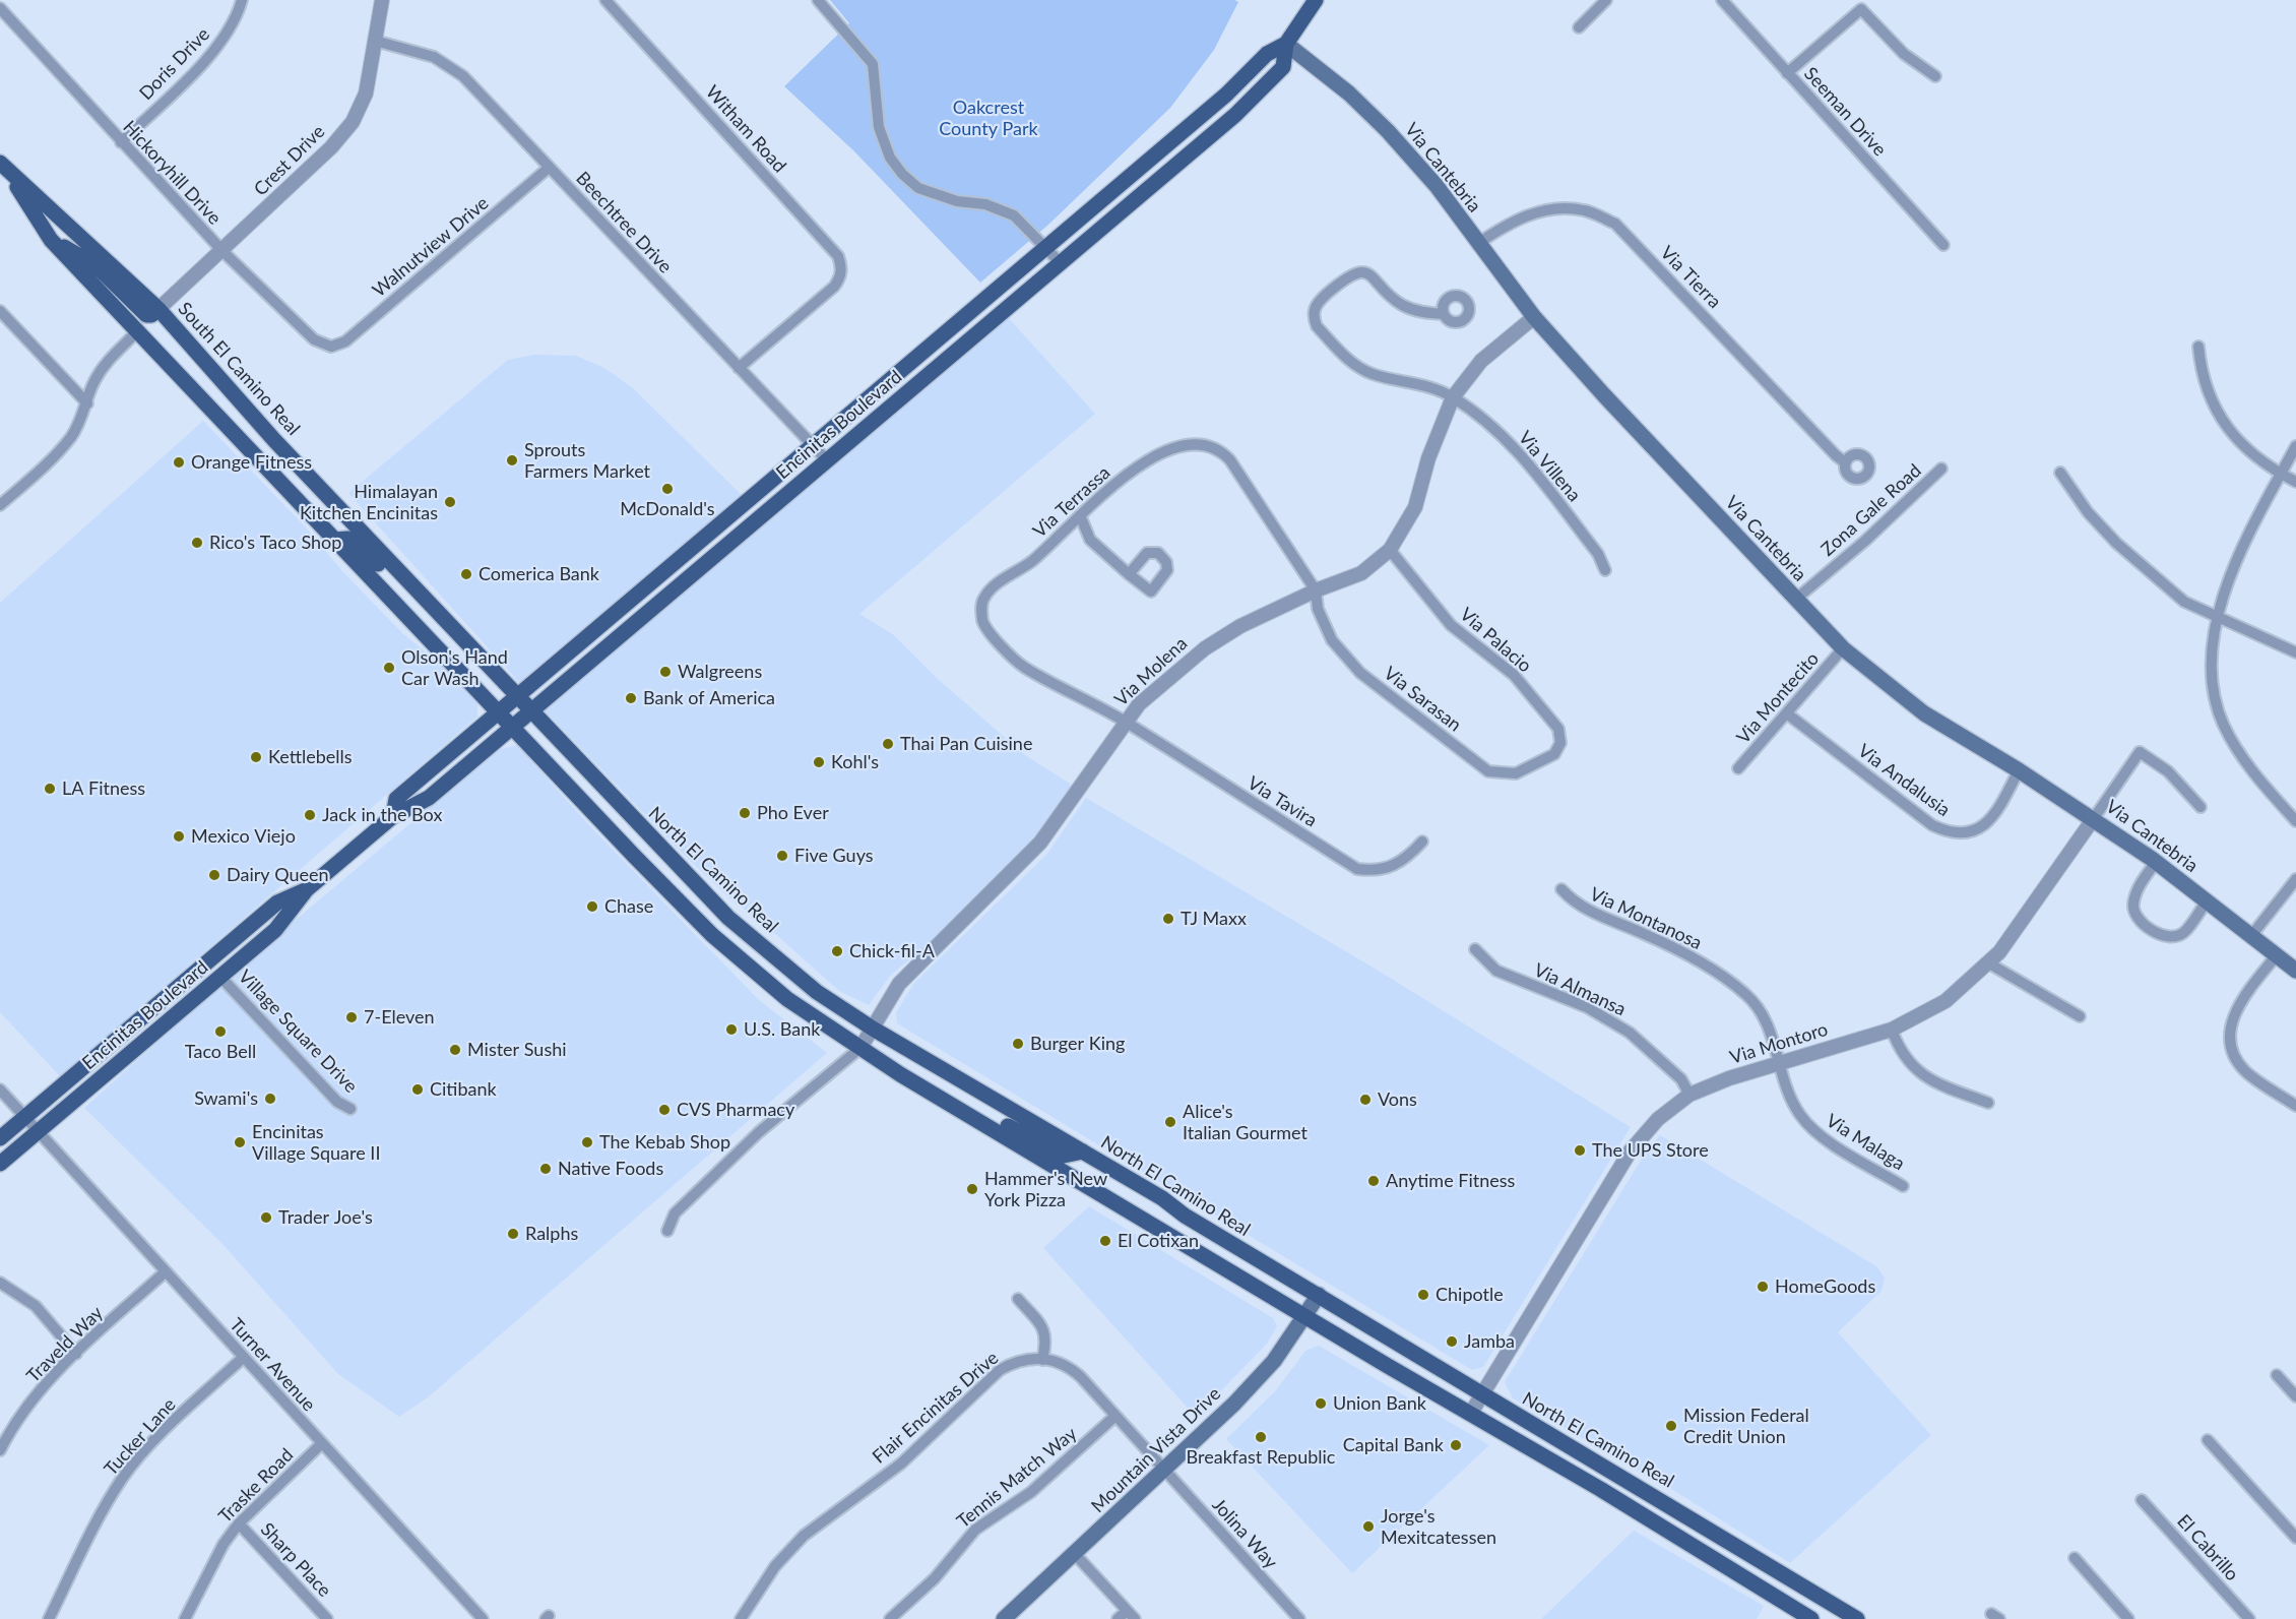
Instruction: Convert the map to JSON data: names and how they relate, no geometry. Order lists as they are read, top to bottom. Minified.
{"streets":{"main road":["Via Cantebria","South El Camino Real","Encinitas Boulevard","North El Camino Real","Mountain Vista Drive"],"street":["Doris Drive","Seeman Drive","Witham Road","Crest Drive","Hickoryhill Drive","Beechtree Drive","Walnutview Drive","Via Tierra","Via Villena","Via Terrassa","Zona Gale Road","Via Palacio","Via Molena","Via Montecito","Via Sarasan","Via Andalusia","Via Tavira","Via Montanosa","Via Almansa","Village Square Drive","Via Montoro","Via Malaga","Traveld Way","Turner Avenue","Flair Encinitas Drive","Tucker Lane","Tennis Match Way","Traske Road","Jolina Way","El Cabrillo","Sharp Place"]},"crossings":[["Doris Drive","Hickoryhill Drive"],["Witham Road","Beechtree Drive"],["Crest Drive","Hickoryhill Drive"],["Crest Drive","Beechtree Drive"],["Crest Drive","South El Camino Real"],["Via Cantebria","Via Tierra"],["Via Cantebria","Encinitas Boulevard"],["Via Cantebria","Zona Gale Road"],["Via Cantebria","Via Molena"],["Via Cantebria","Via Montecito"],["Via Cantebria","Via Andalusia"],["Via Cantebria","Via Montoro"],["Hickoryhill Drive","Walnutview Drive"],["Beechtree Drive","Walnutview Drive"],["Beechtree Drive","Encinitas Boulevard"],["South El Camino Real","Encinitas Boulevard"],["South El Camino Real","North El Camino Real"],["Encinitas Boulevard","North El Camino Real"],["Encinitas Boulevard","Village Square Drive"],["Encinitas Boulevard","Turner Avenue"],["Via Villena","Via Molena"],["Via Terrassa","Via Molena"],["Via Terrassa","Via Sarasan"],["Via Terrassa","Via Tavira"],["Via Palacio","Via Molena"],["Via Palacio","Via Sarasan"],["Via Molena","Via Sarasan"],["Via Molena","Via Tavira"],["Via Molena","North El Camino Real"],["Via Montecito","Via Andalusia"],["North El Camino Real","Via Montoro"],["North El Camino Real","Mountain Vista Drive"],["Via Montanosa","Via Montoro"],["Via Montanosa","Via Malaga"],["Via Almansa","Via Montoro"],["Via Montoro","Via Malaga"],["Traveld Way","Turner Avenue"],["Turner Avenue","Tucker Lane"],["Turner Avenue","Traske Road"],["Flair Encinitas Drive","Mountain Vista Drive"],["Flair Encinitas Drive","Tennis Match Way"],["Flair Encinitas Drive","Jolina Way"],["Mountain Vista Drive","Jolina Way"],["Traske Road","Sharp Place"]],"parks":["Oakcrest County Park"],"places":["Sprouts Farmers Market","Orange Fitness","McDonald's","Himalayan Kitchen Encinitas","Rico's Taco Shop","Comerica Bank","Olson's Hand Car Wash","Walgreens","Bank of America","Thai Pan Cuisine","Kettlebells","Kohl's","LA Fitness","Pho Ever","Jack in the Box","Mexico Viejo","Five Guys","Dairy Queen","Chase","TJ Maxx","Chick-fil-A","7-Eleven","U.S. Bank","Taco Bell","Burger King","Mister Sushi","Citibank","Swami's","Vons","CVS Pharmacy","Alice's Italian Gourmet","Encinitas Village Square II","The Kebab Shop","The UPS Store","Native Foods","Anytime Fitness","Hammer's New York Pizza","Trader Joe's","Ralphs","El Cotixan","HomeGoods","Chipotle","Jamba","Union Bank","Mission Federal Credit Union","Breakfast Republic","Capital Bank","Jorge's Mexitcatessen"]}
